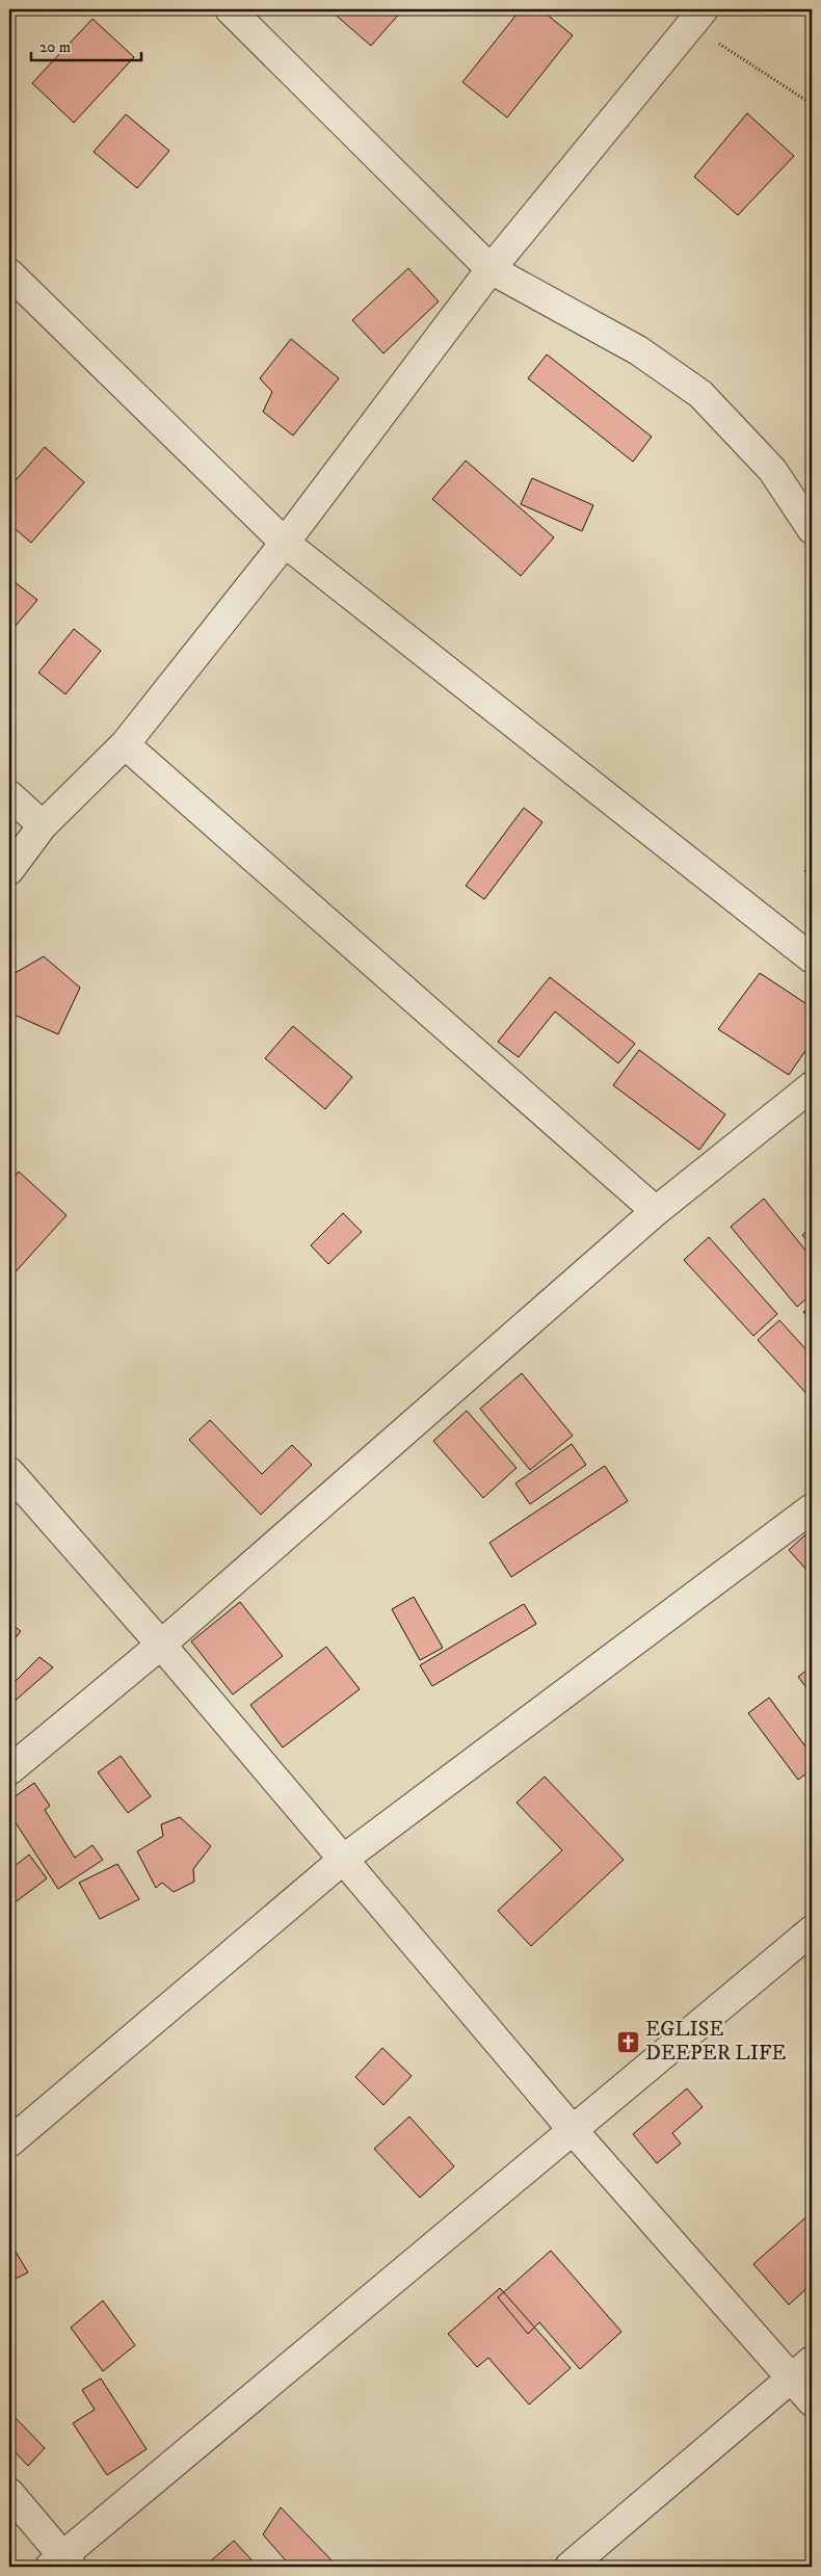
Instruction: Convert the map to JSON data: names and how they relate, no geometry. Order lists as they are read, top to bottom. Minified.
{"places":{"church":["EGLISE DEEPER LIFE"]},"scale_bar":"20 m"}
